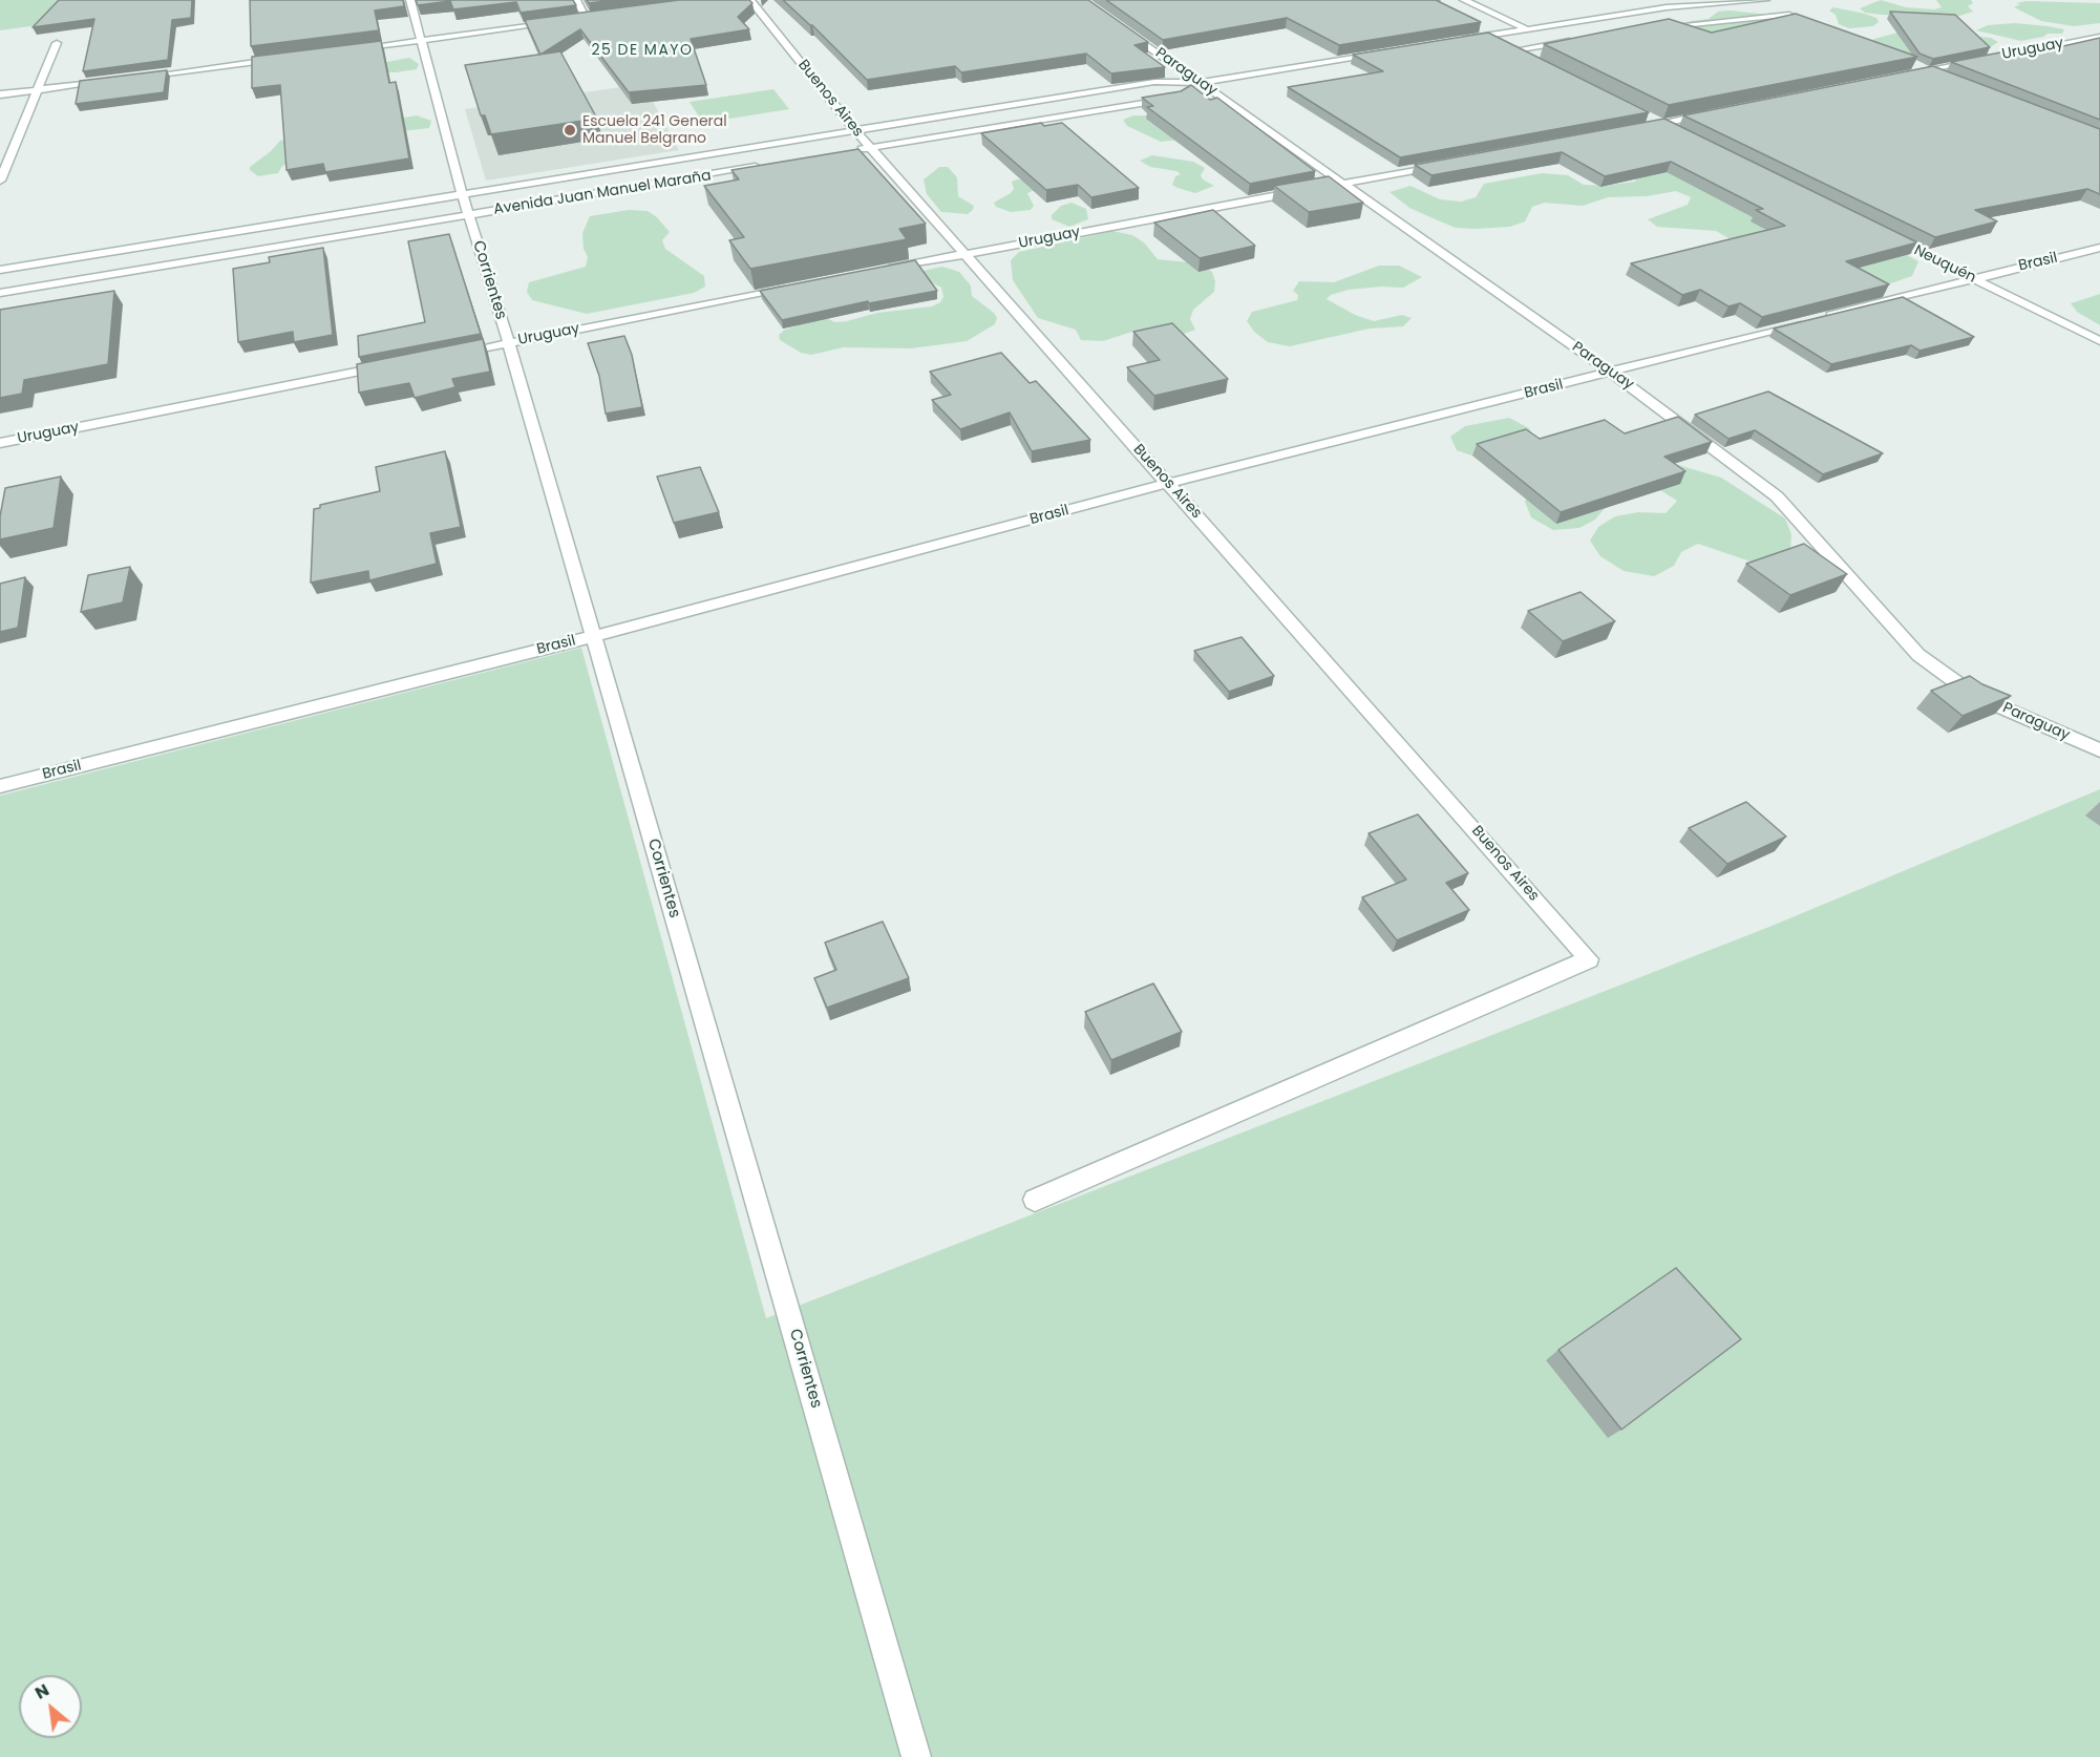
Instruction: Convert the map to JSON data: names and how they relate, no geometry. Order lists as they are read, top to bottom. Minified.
{"streets":{"street":["Uruguay","Paraguay","Buenos Aires","Avenida Juan Manuel Maraña","Brasil","Neuquén","Corrientes"]},"crossings":[["Uruguay","Paraguay"],["Uruguay","Buenos Aires"],["Uruguay","Corrientes"],["Paraguay","Avenida Juan Manuel Maraña"],["Paraguay","Brasil"],["Buenos Aires","Avenida Juan Manuel Maraña"],["Buenos Aires","Brasil"],["Avenida Juan Manuel Maraña","Corrientes"],["Brasil","Neuquén"],["Brasil","Corrientes"]],"districts":["25 DE MAYO"],"places":["Escuela 241 General Manuel Belgrano"],"north":"top left"}
